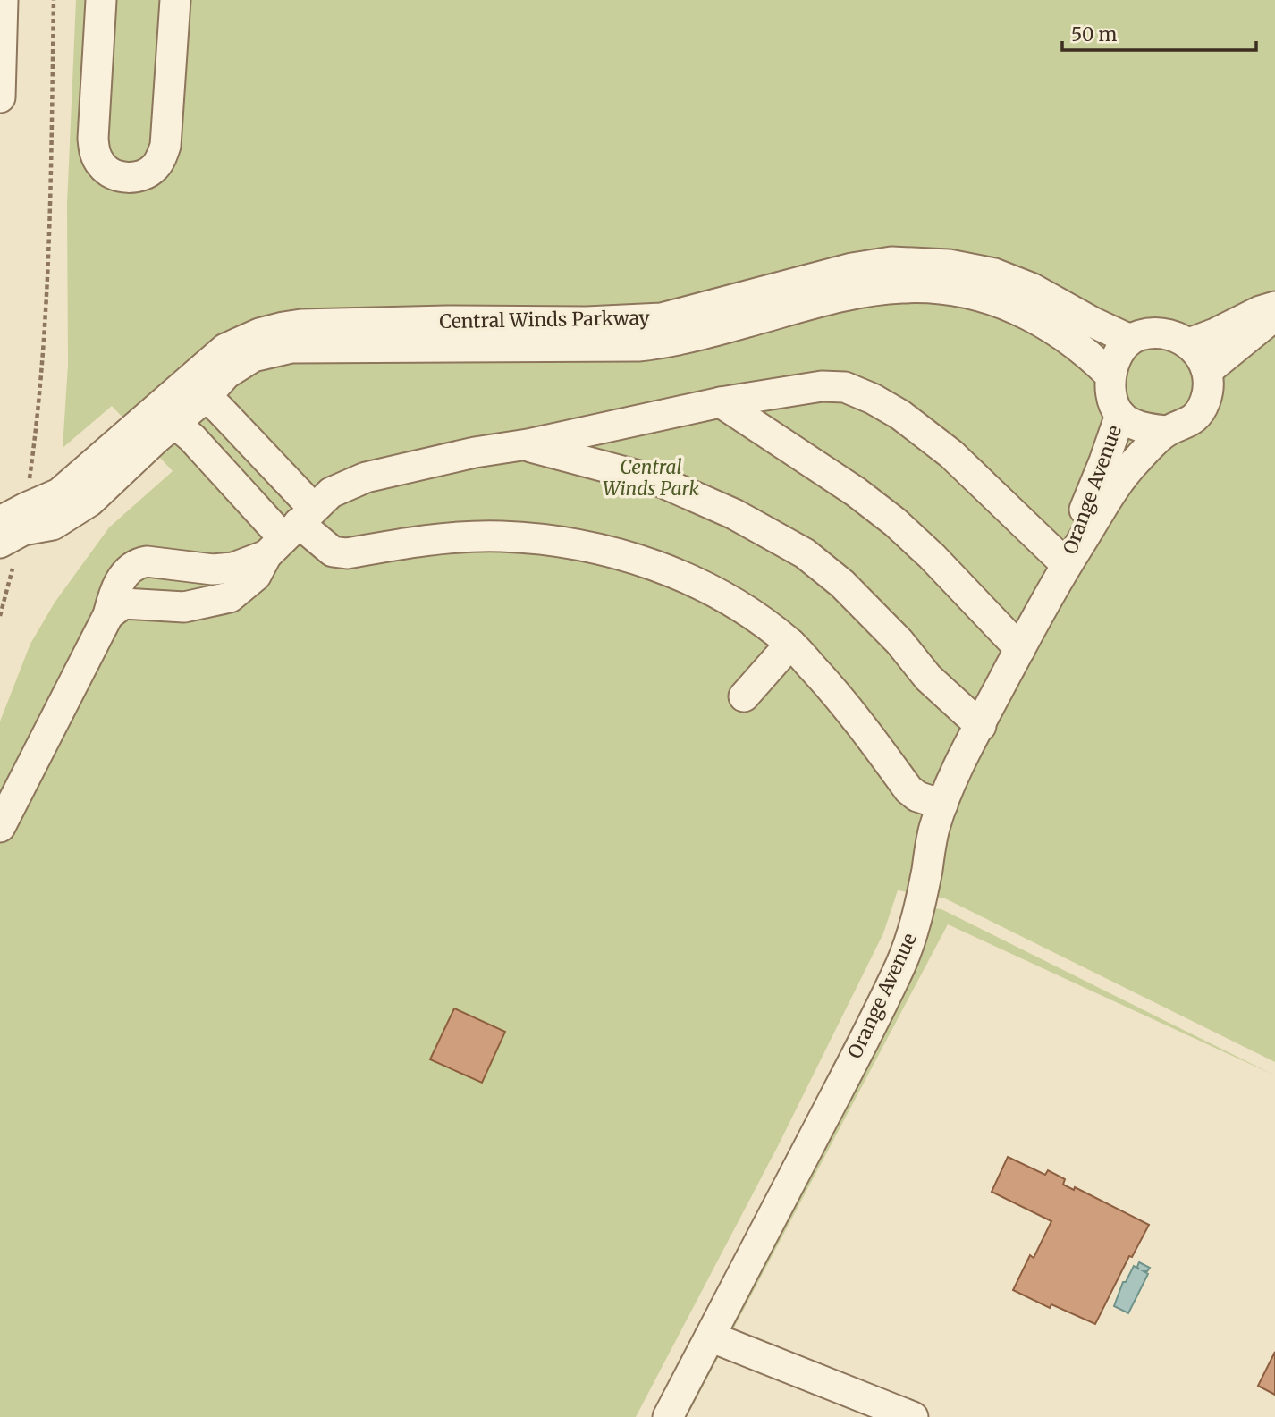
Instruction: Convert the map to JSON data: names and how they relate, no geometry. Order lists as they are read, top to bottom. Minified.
{"streets":{"street":["Central Winds Parkway","Orange Avenue"]},"crossings":[["Central Winds Parkway","Orange Avenue"]],"parks":["Central Winds Park"],"scale_bar":"50 m"}
